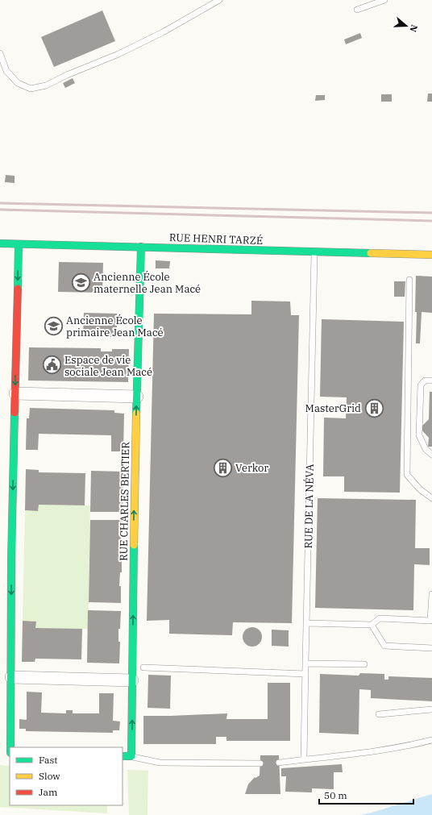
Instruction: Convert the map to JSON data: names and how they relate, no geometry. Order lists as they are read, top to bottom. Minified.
{"streets":{"street":["RUE HENRI TARZÉ","RUE CHARLES BERTIER"],"lane":["RUE DE LA NÉVA"]},"crossings":[["RUE HENRI TARZÉ","RUE CHARLES BERTIER"],["RUE HENRI TARZÉ","RUE DE LA NÉVA"]],"one_way":["RUE CHARLES BERTIER"],"places":{"school or university":["Ancienne École maternelle Jean Macé","Ancienne École primaire Jean Macé"],"public building":["Espace de vie sociale Jean Macé"],"building":["MasterGrid","Verkor"]},"legend":["Fast","Slow","Jam"],"scale_bar":"50 m","north":"right"}
